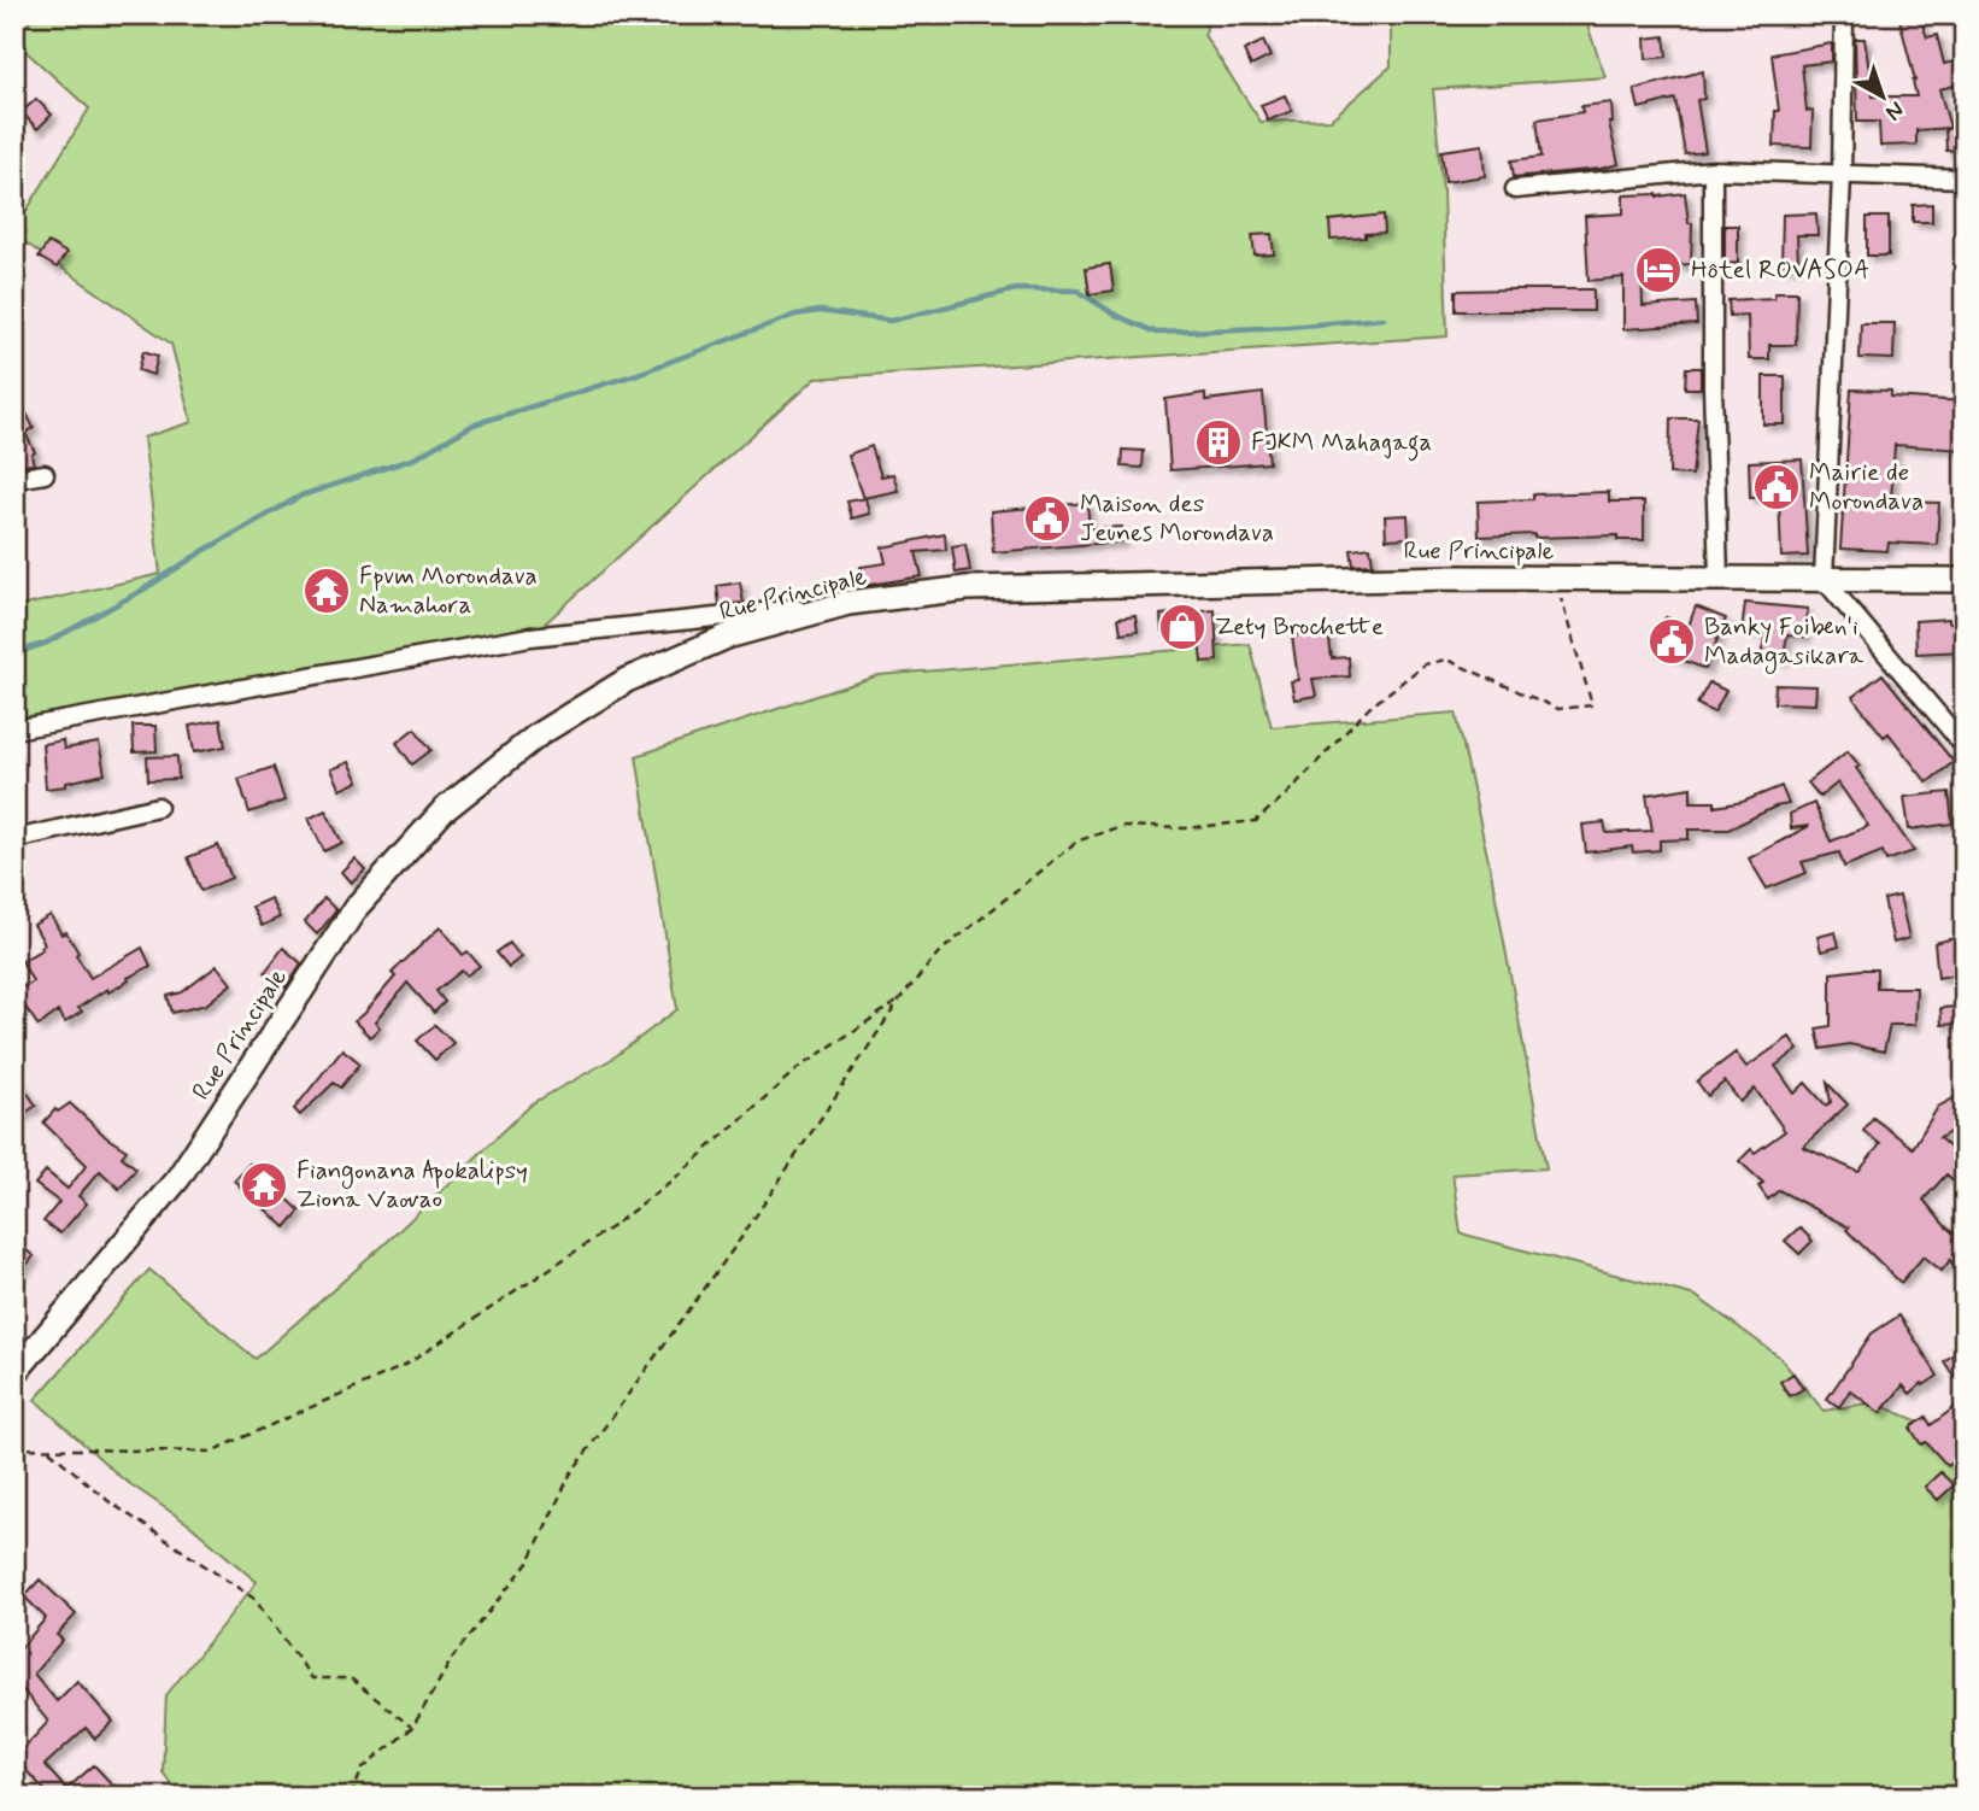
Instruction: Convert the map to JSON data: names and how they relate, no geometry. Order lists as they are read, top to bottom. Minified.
{"streets":{"main road":["Rue Principale"]},"places":{"hotel":["Hôtel ROVASOA"],"building":["FJKM Mahagaga"],"public building":["Mairie de Morondava","Maison des Jeunes Morondava","Banky Foiben'i Madagasikara"],"temple":["Fpvm Morondava Namahora","Fiangonana Apokalipsy Ziona Vaovao"],"shop":["Zety Brochette"]},"north":"bottom right"}
